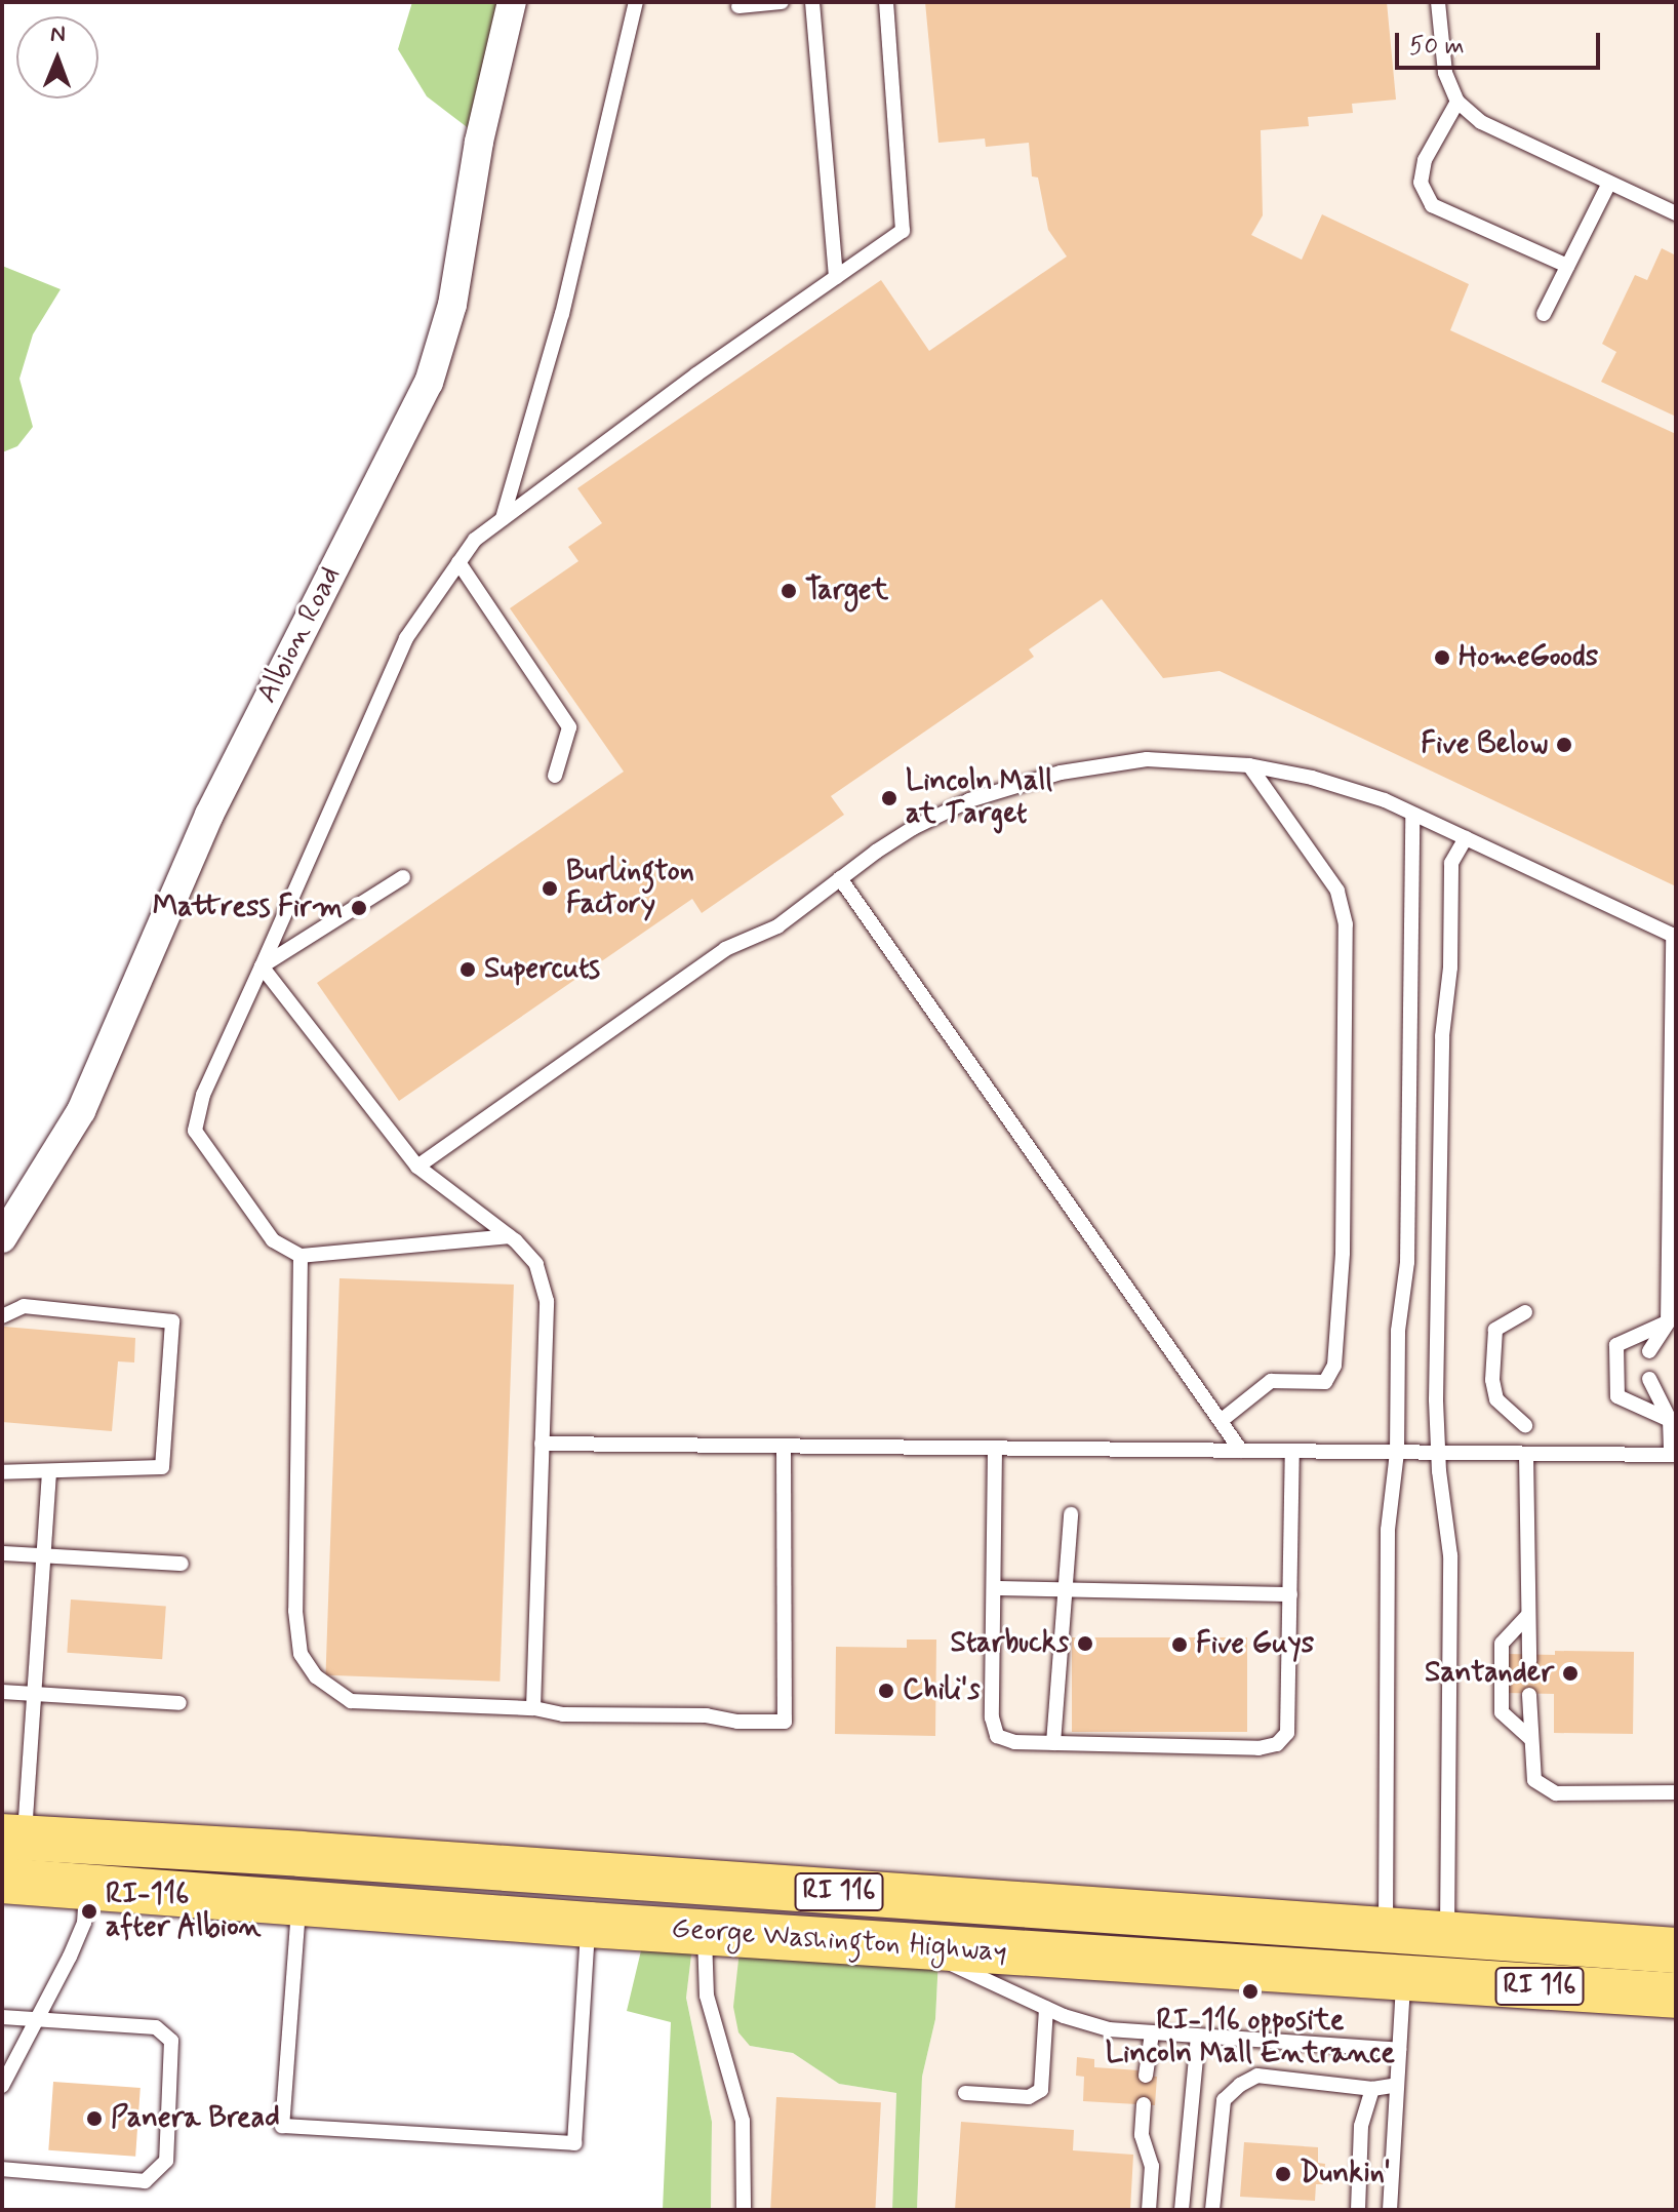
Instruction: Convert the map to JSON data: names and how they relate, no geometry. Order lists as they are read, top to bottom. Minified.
{"streets":{"main road":["RI 116","George Washington Highway"],"street":["Albion Road"]},"places":["Target","HomeGoods","Five Below","Lincoln Mall at Target","Burlington Factory","Mattress Firm","Supercuts","Starbucks","Five Guys","Santander","Chili's","RI-116 after Albion","RI-116 opposite Lincoln Mall Entrance","Panera Bread","Dunkin'"],"scale_bar":"50 m","north":"top"}
